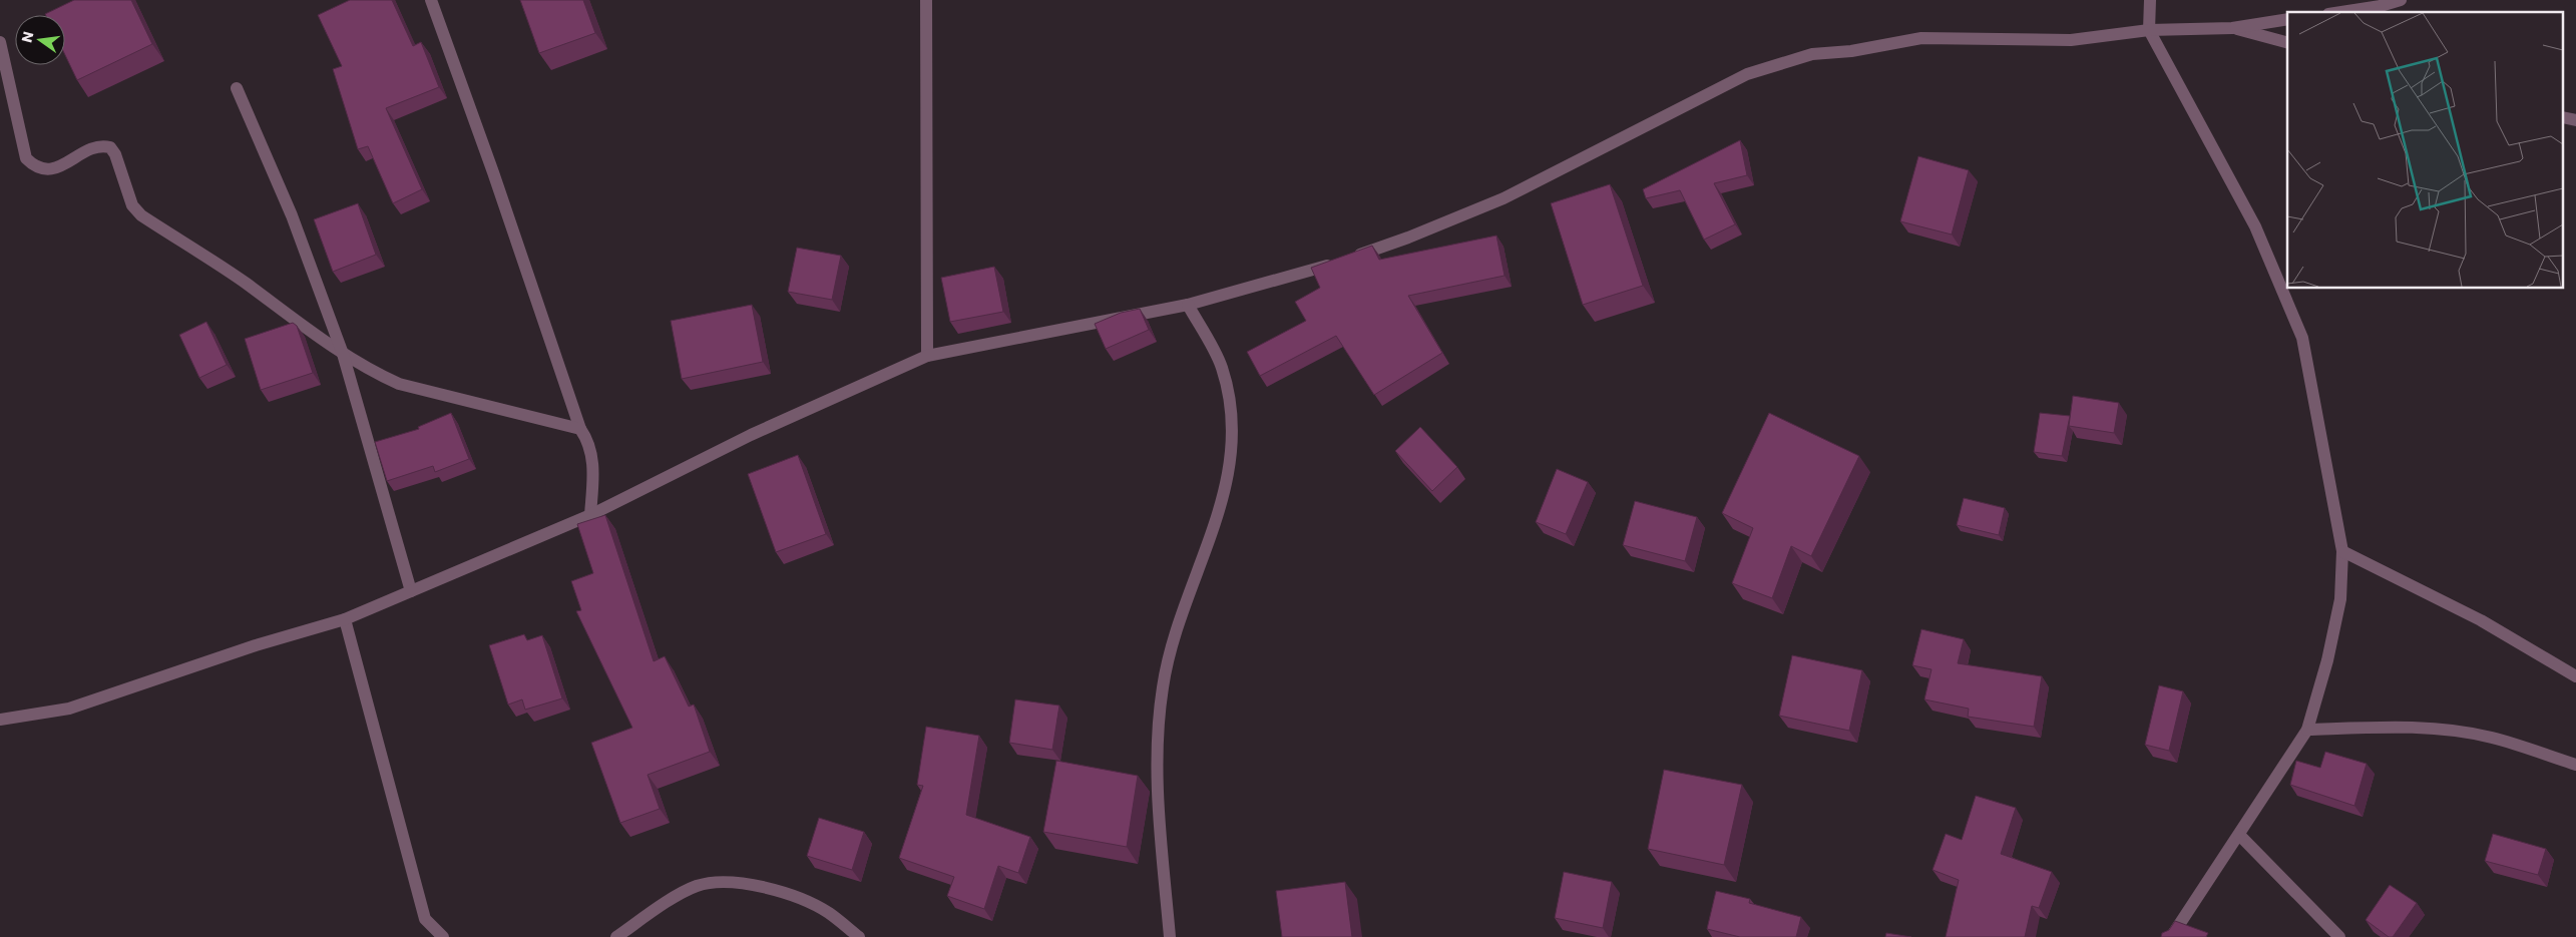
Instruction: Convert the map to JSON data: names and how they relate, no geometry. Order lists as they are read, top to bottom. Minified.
{"north":"left"}
